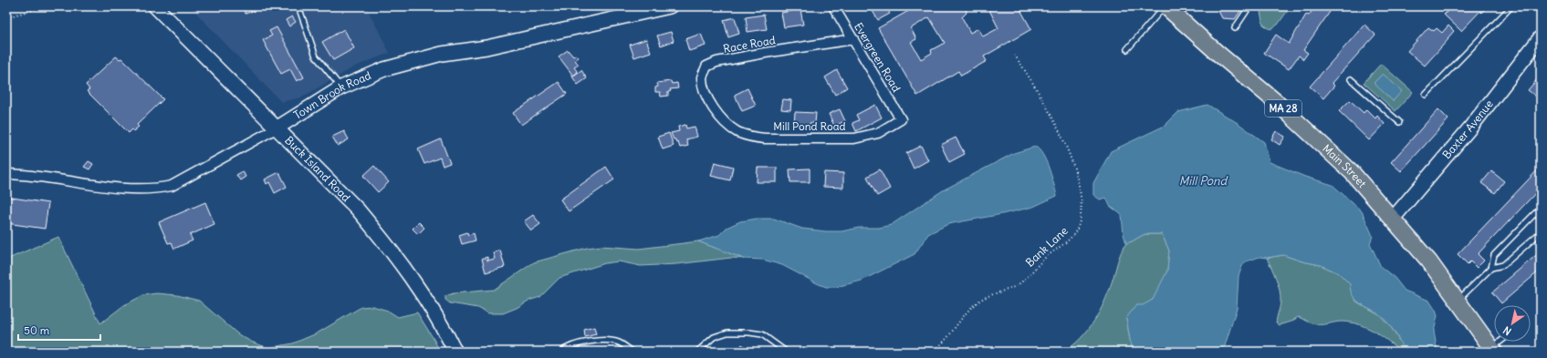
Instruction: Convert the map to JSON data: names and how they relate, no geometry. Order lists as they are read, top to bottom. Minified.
{"streets":{"main road":["Town Brook Road","MA 28","Baxter Avenue","Main Street","Buck Island Road"],"street":["Race Road","Evergreen Road","Mill Pond Road"],"path":["Bank Lane"]},"crossings":[["Race Road","Evergreen Road"],["Race Road","Mill Pond Road"],["Evergreen Road","Mill Pond Road"],["Town Brook Road","Buck Island Road"],["Baxter Avenue","Main Street"]],"water":["Mill Pond"],"scale_bar":"50 m","north":"bottom left"}
